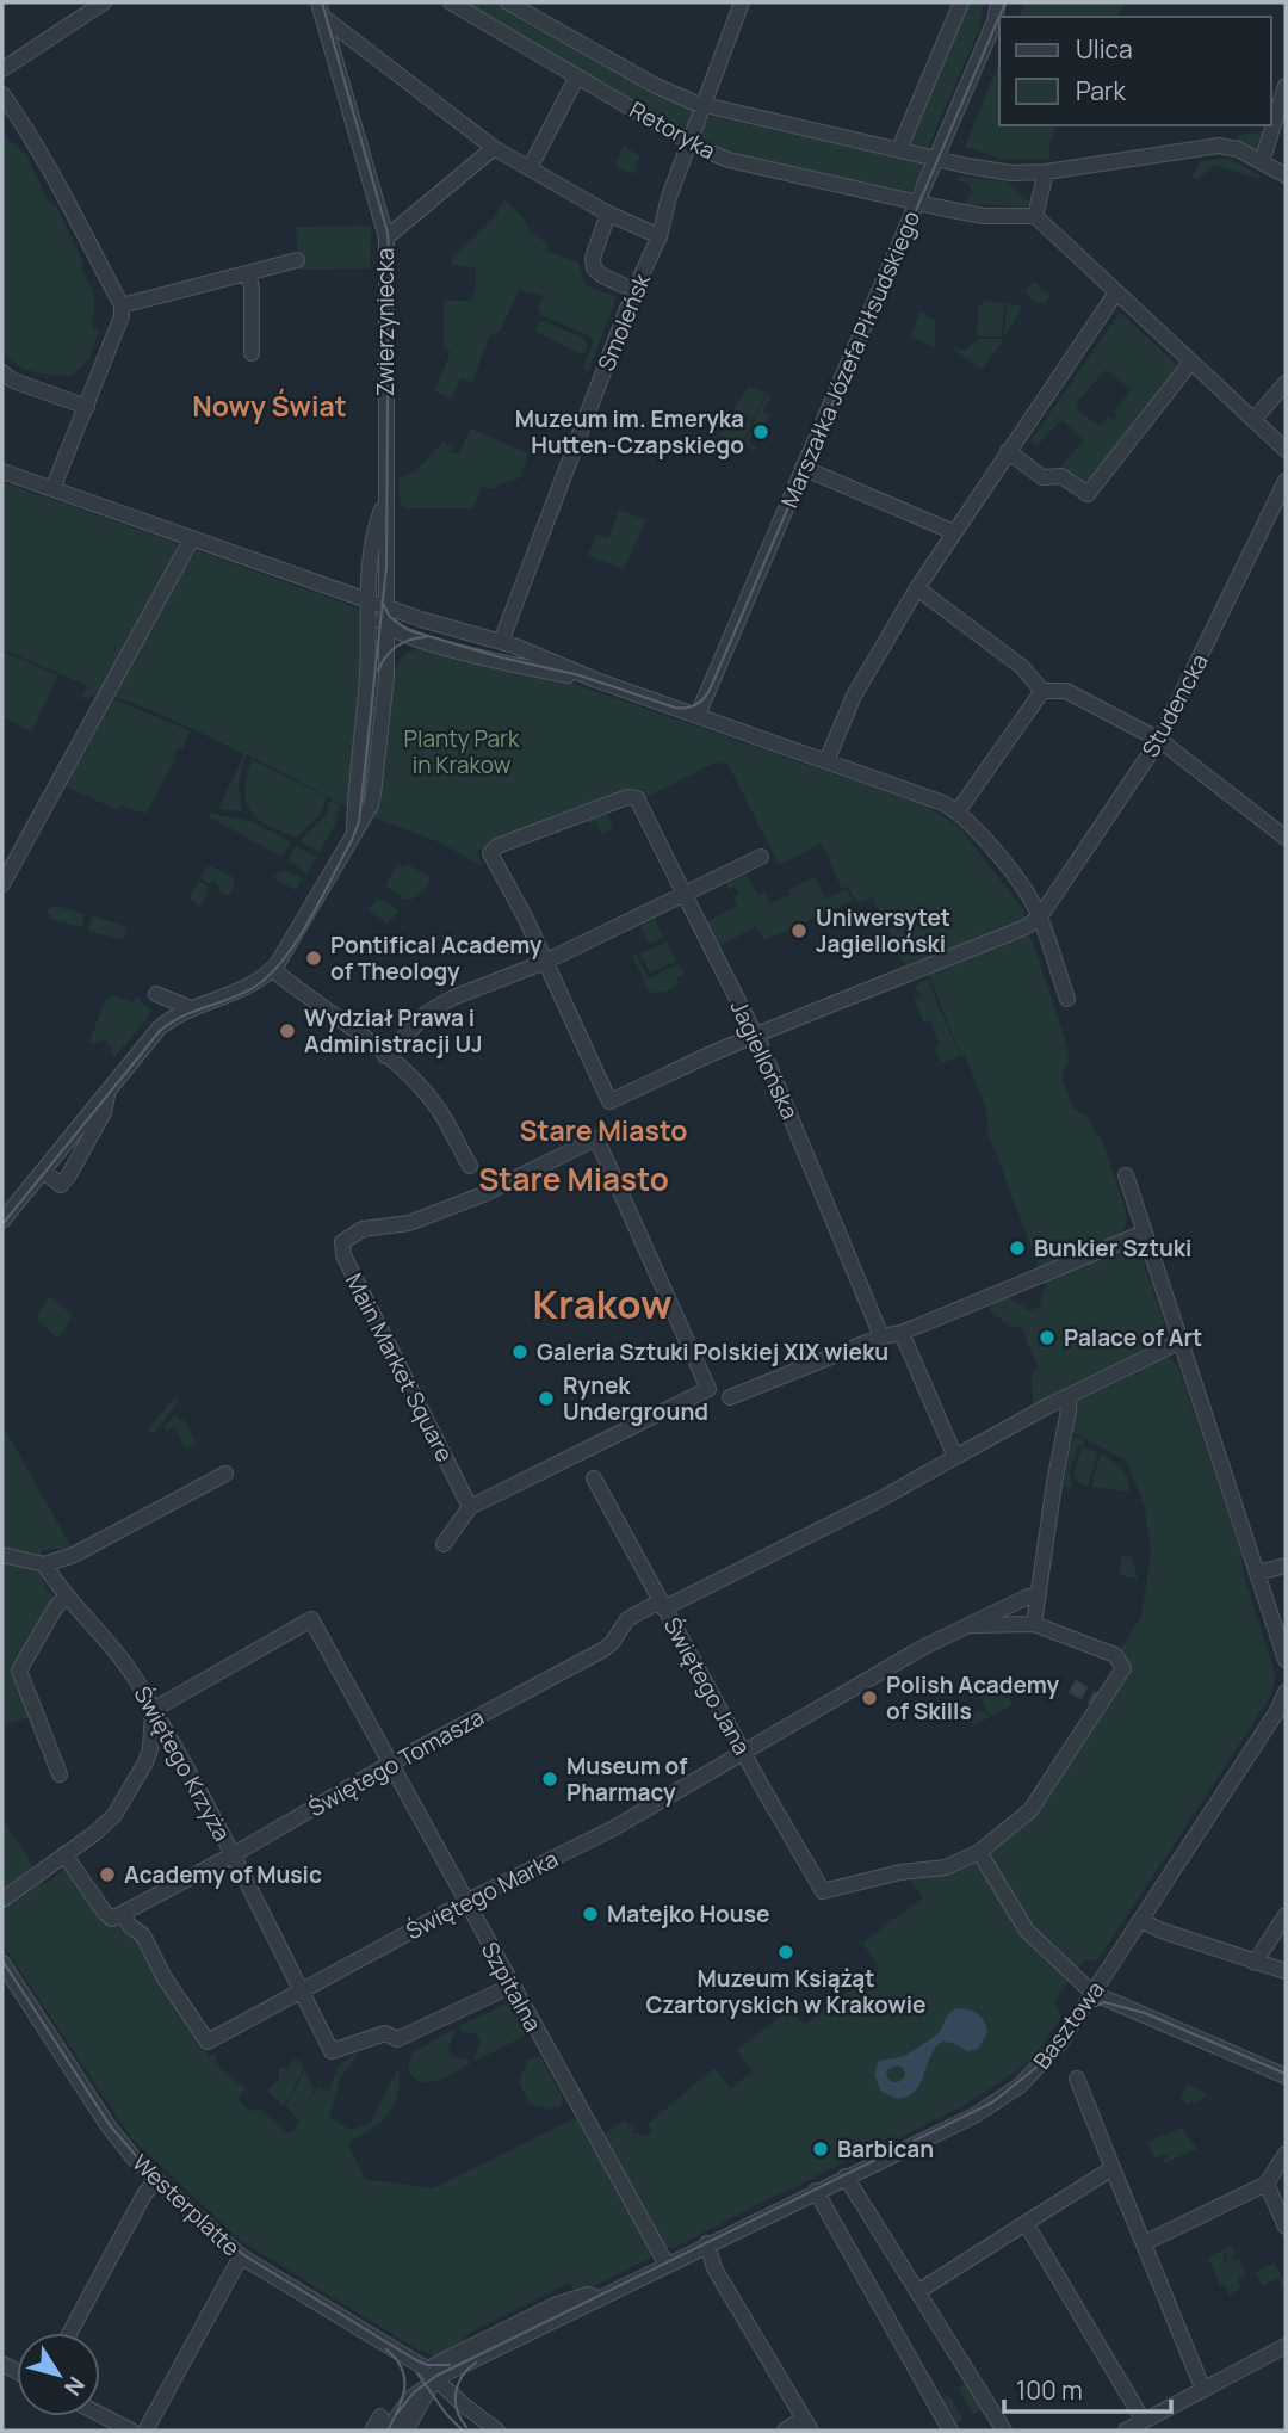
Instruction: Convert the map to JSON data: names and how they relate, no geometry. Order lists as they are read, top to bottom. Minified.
{"streets":{"street":["Retoryka","Zwierzyniecka","Smoleńsk","Marszałka Józefa Piłsudskiego","Studencka","Jagiellońska","Main Market Square","Świętego Jana","Świętego Tomasza","Świętego Krzyża","Świętego Marka","Szpitalna","Basztowa","Westerplatte"]},"crossings":[["Retoryka","Smoleńsk"],["Retoryka","Marszałka Józefa Piłsudskiego"],["Świętego Jana","Świętego Tomasza"],["Świętego Jana","Świętego Marka"],["Świętego Tomasza","Świętego Krzyża"],["Świętego Tomasza","Świętego Marka"],["Świętego Tomasza","Szpitalna"],["Świętego Krzyża","Świętego Marka"],["Świętego Krzyża","Szpitalna"],["Świętego Marka","Szpitalna"],["Szpitalna","Basztowa"],["Basztowa","Westerplatte"]],"districts":["Nowy Świat","Stare Miasto","Stare Miasto","Krakow"],"parks":["Planty Park in Krakow"],"places":["Muzeum im. Emeryka Hutten-Czapskiego","Uniwersytet Jagielloński","Pontifical Academy of Theology","Wydział Prawa i Administracji UJ","Bunkier Sztuki","Palace of Art","Galeria Sztuki Polskiej XIX wieku","Rynek Underground","Polish Academy of Skills","Museum of Pharmacy","Academy of Music","Matejko House","Muzeum Książąt Czartoryskich w Krakowie","Barbican"],"legend":["Ulica","Park"],"scale_bar":"100 m","north":"bottom right"}
